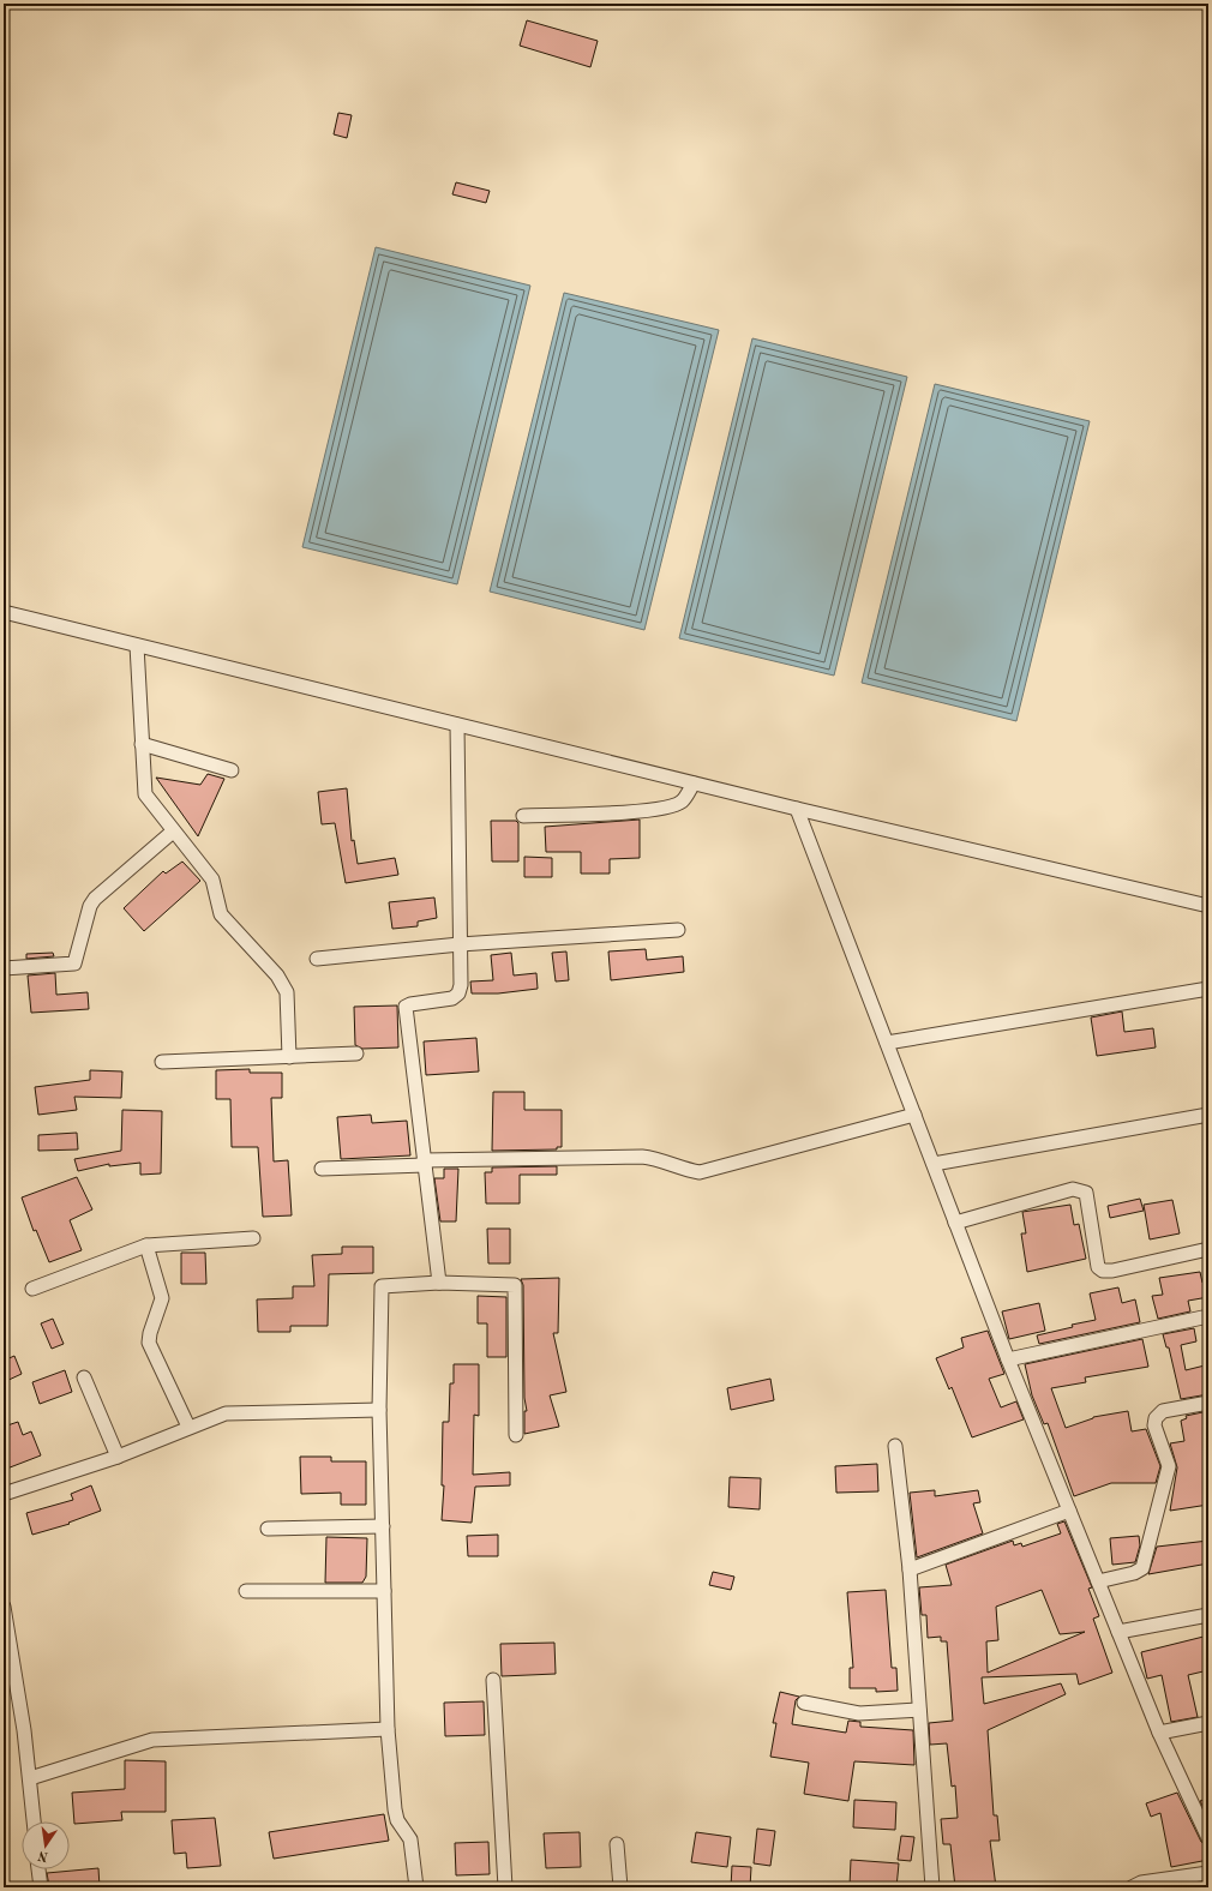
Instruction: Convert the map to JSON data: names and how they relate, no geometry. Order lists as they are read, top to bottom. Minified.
{"north":"bottom"}
